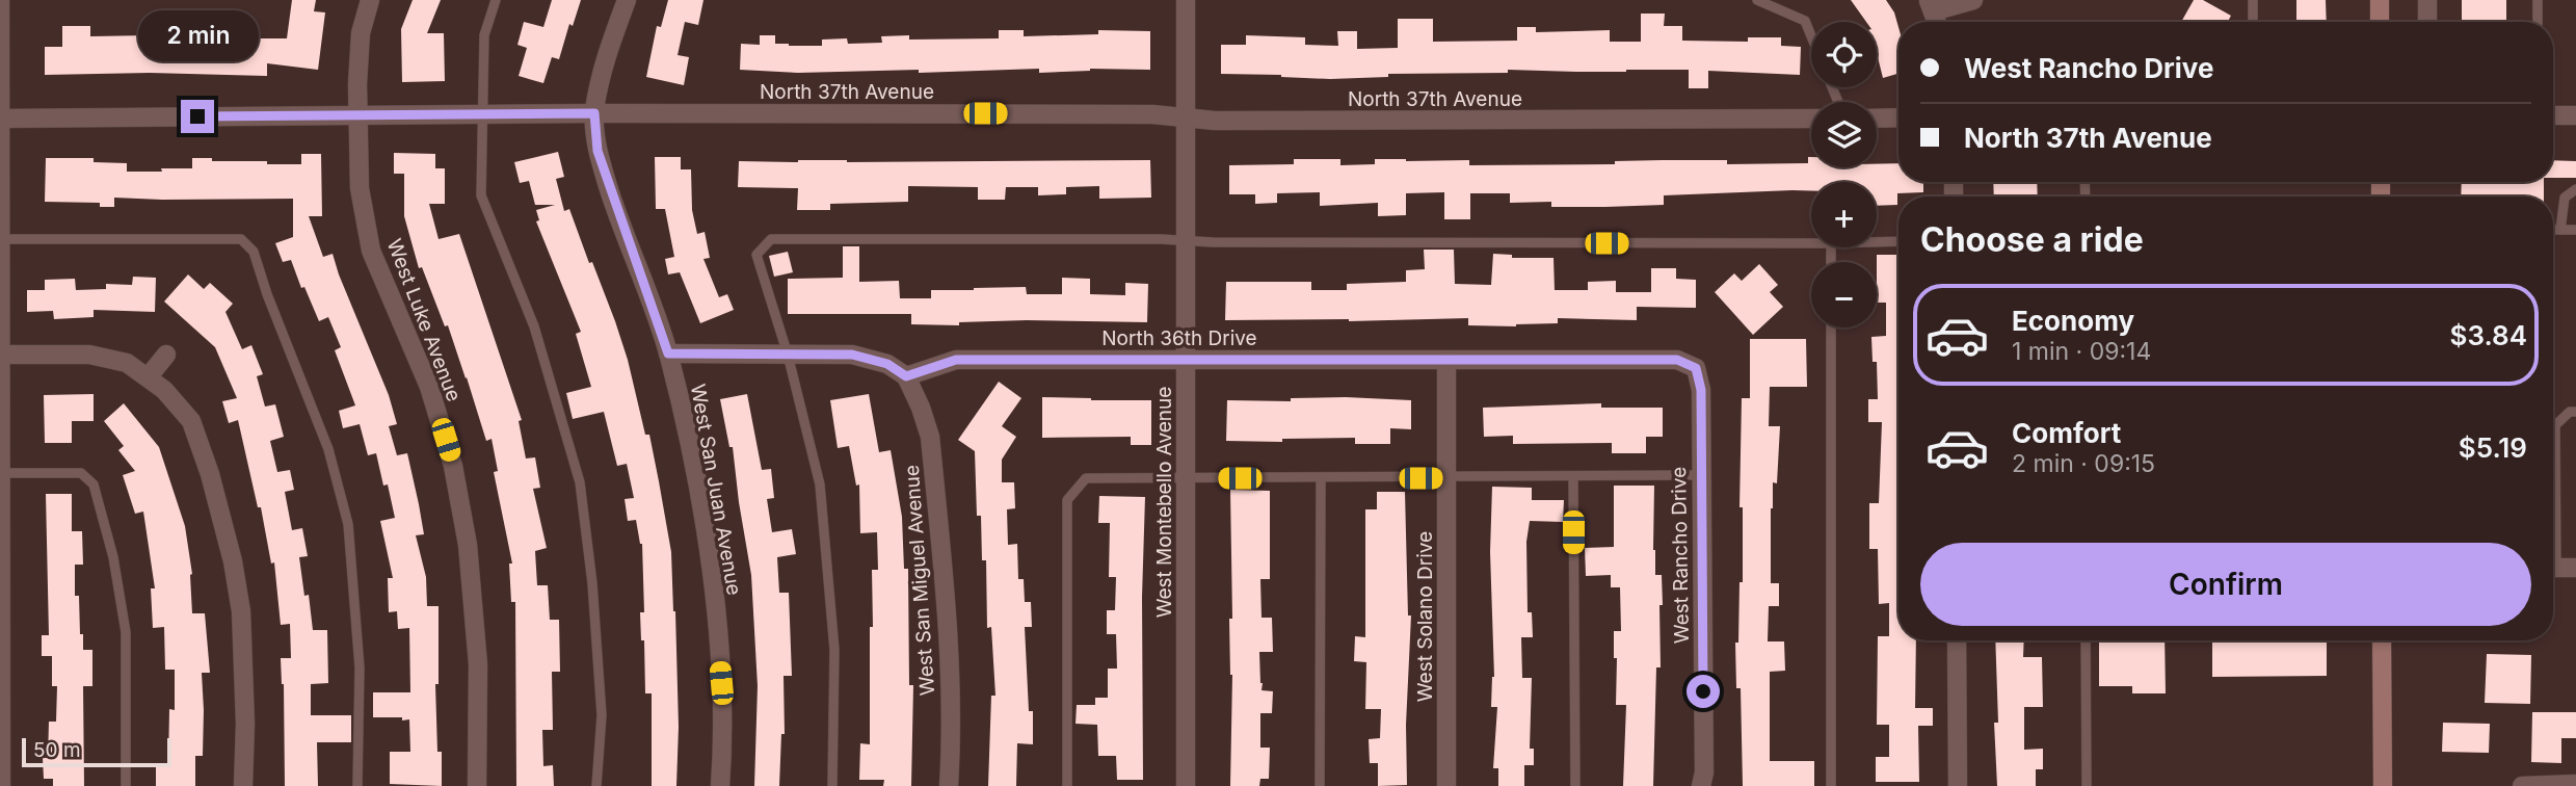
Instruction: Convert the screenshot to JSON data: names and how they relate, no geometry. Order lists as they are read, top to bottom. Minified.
{"streets":{"street":["North 37th Avenue","West Luke Avenue","North 36th Drive","West San Juan Avenue","West Montebello Avenue","West Rancho Drive","West San Miguel Avenue","West Solano Drive"]},"crossings":[["North 37th Avenue","West Luke Avenue"],["North 37th Avenue","West San Juan Avenue"],["North 37th Avenue","West Montebello Avenue"],["North 36th Drive","West Montebello Avenue"],["North 36th Drive","West Rancho Drive"],["North 36th Drive","West San Miguel Avenue"],["North 36th Drive","West Solano Drive"]],"scale_bar":"50 m","page":{"bubble":"2 min","map_buttons":["+","−"],"banner":["West Rancho Drive","North 37th Avenue"],"heading":"Choose a ride","list":[{"name":"Economy","note":"1 min · 09:14","value":"$3.84"},{"name":"Comfort","note":"2 min · 09:15","value":"$5.19"}],"buttons":"Confirm","scale":"50 m"}}
